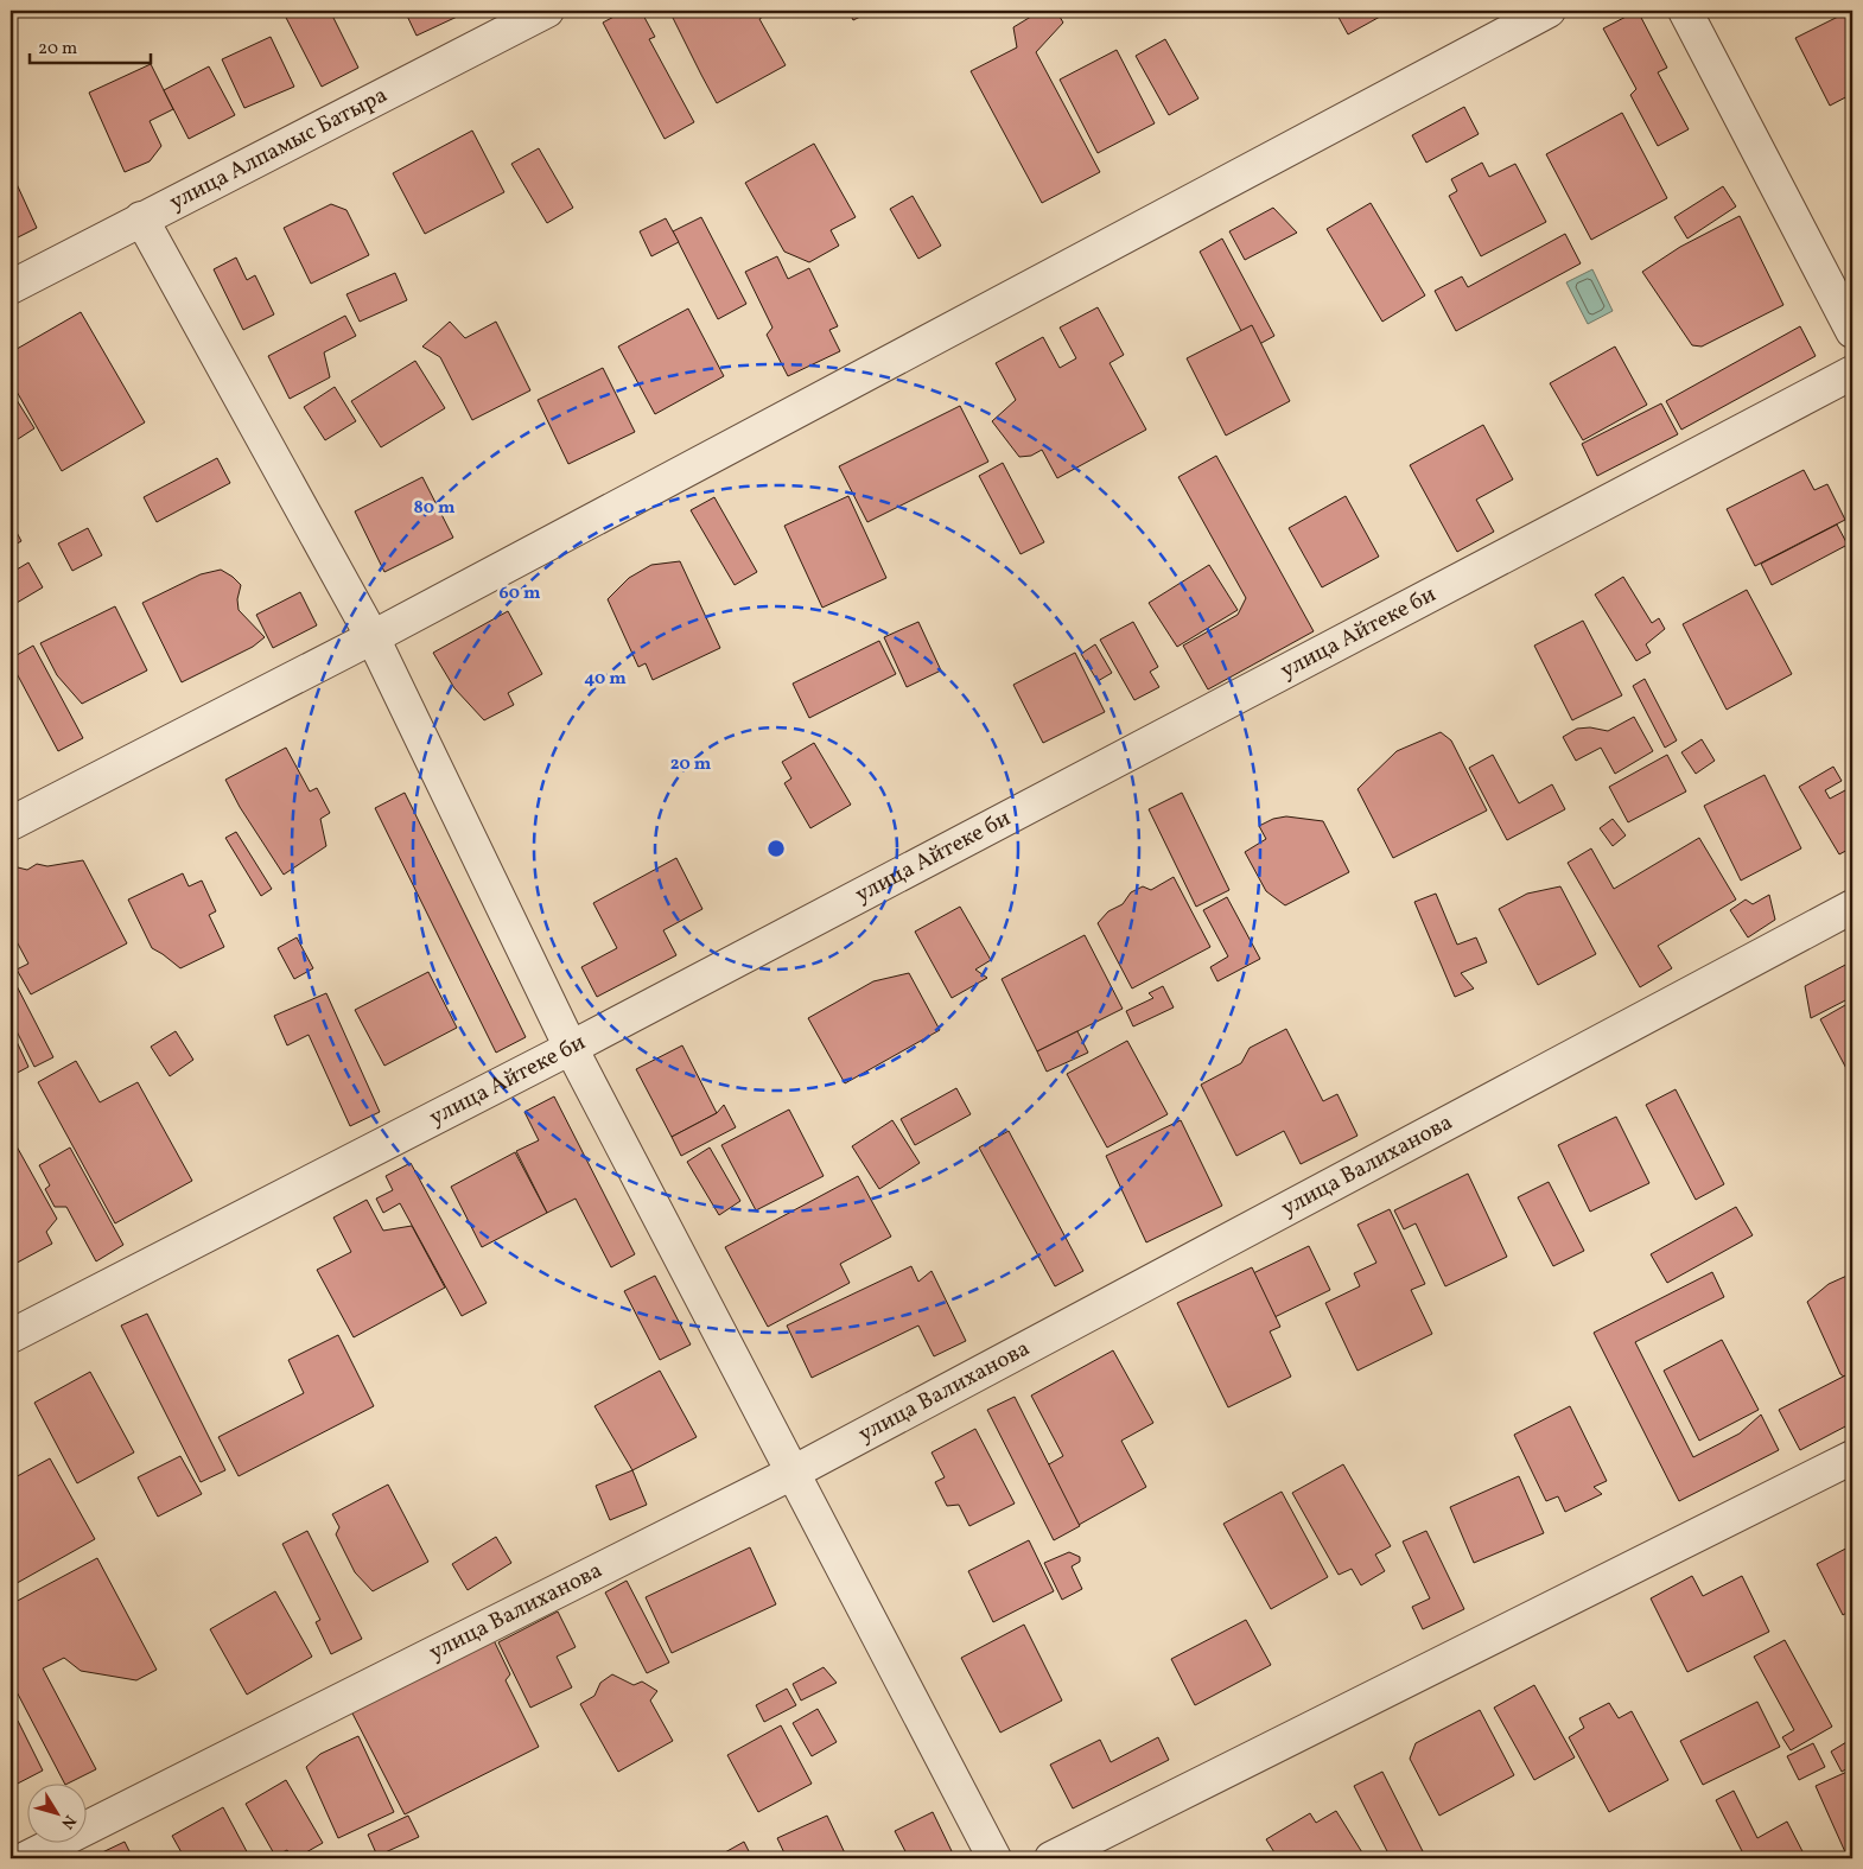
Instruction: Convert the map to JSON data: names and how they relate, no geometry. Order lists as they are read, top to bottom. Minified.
{"streets":{"street":["улица Алпамыс Батыра","улица Айтеке би","улица Валиханова"]},"scale_bar":"20 m","north":"bottom right","rings":["80 m","60 m","40 m","20 m"]}
